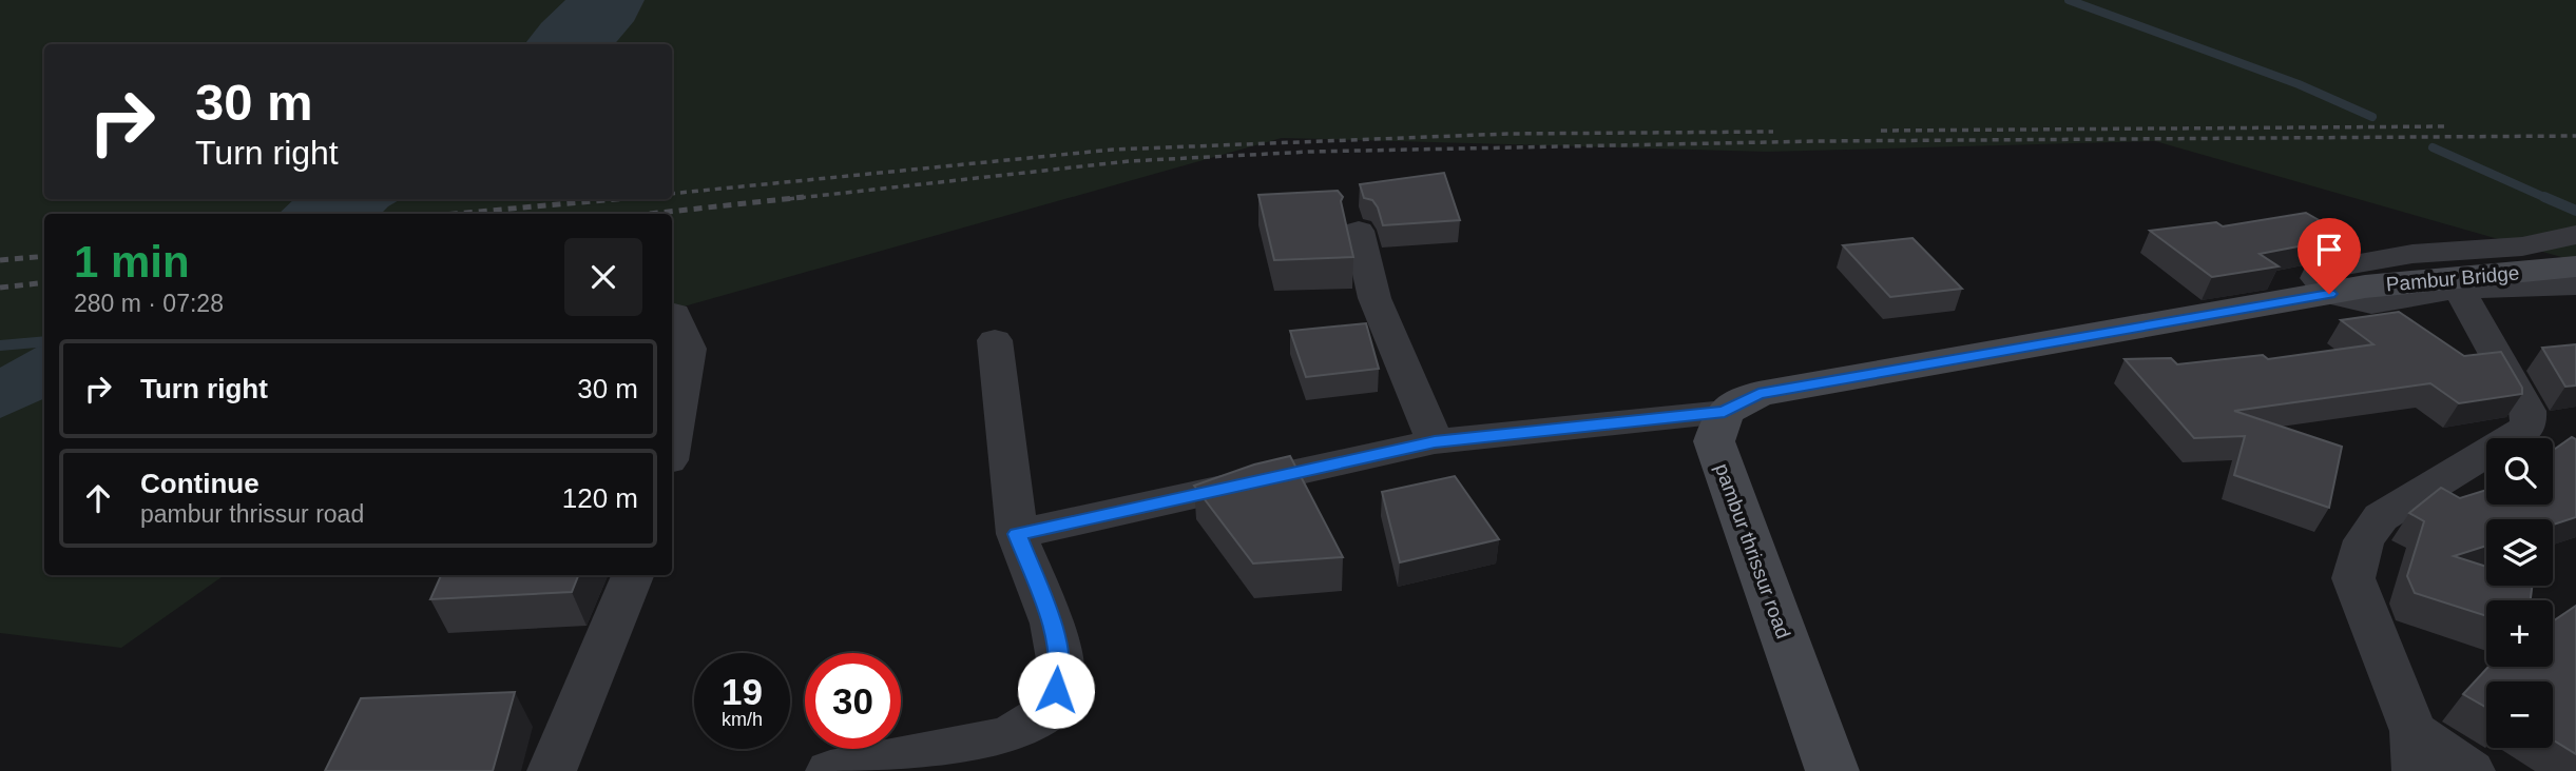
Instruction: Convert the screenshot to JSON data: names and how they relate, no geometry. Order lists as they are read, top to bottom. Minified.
{"streets":{"main road":["Pambur Bridge","pambur thrissur road"]},"page":{"turn":["30 m","Turn right"],"heading":["1 min","280 m · 07:28"],"list":[{"name":"Turn right","value":"30 m"},{"name":"Continue","note":"pambur thrissur road","value":"120 m"}],"map_buttons":["+","−"],"speed":"19 km/h","limit":"30"}}
